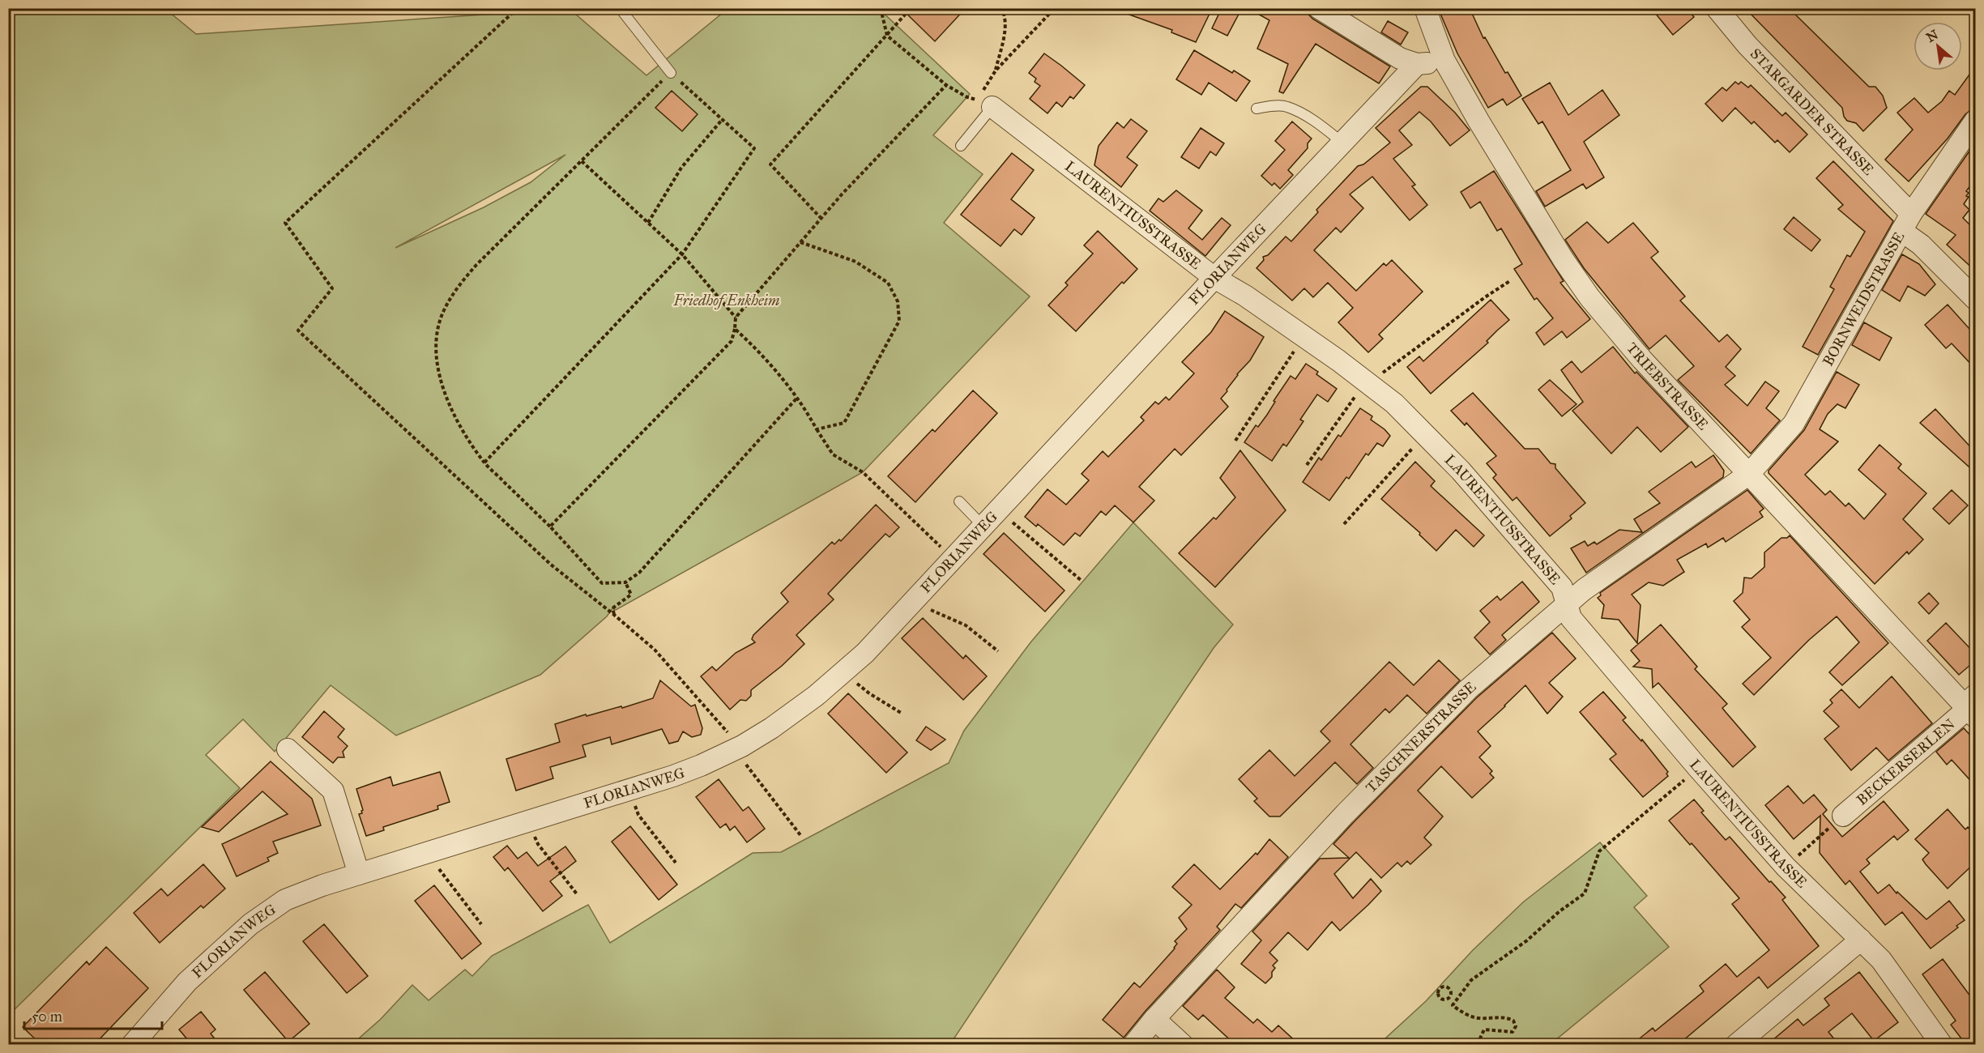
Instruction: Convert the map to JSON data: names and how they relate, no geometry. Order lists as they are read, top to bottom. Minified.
{"streets":{"street":["STARGARDER STRASSE","LAURENTIUSSTRASSE","FLORIANWEG","BORNWEIDSTRASSE","TRIEBSTRASSE","TASCHNERSTRASSE","BECKERSERLEN"]},"crossings":[["STARGARDER STRASSE","BORNWEIDSTRASSE"],["LAURENTIUSSTRASSE","FLORIANWEG"],["LAURENTIUSSTRASSE","TASCHNERSTRASSE"],["BORNWEIDSTRASSE","TRIEBSTRASSE"],["BORNWEIDSTRASSE","TASCHNERSTRASSE"],["TRIEBSTRASSE","TASCHNERSTRASSE"],["TRIEBSTRASSE","BECKERSERLEN"]],"parks":["Friedhof Enkheim"],"scale_bar":"50 m","north":"top left"}
